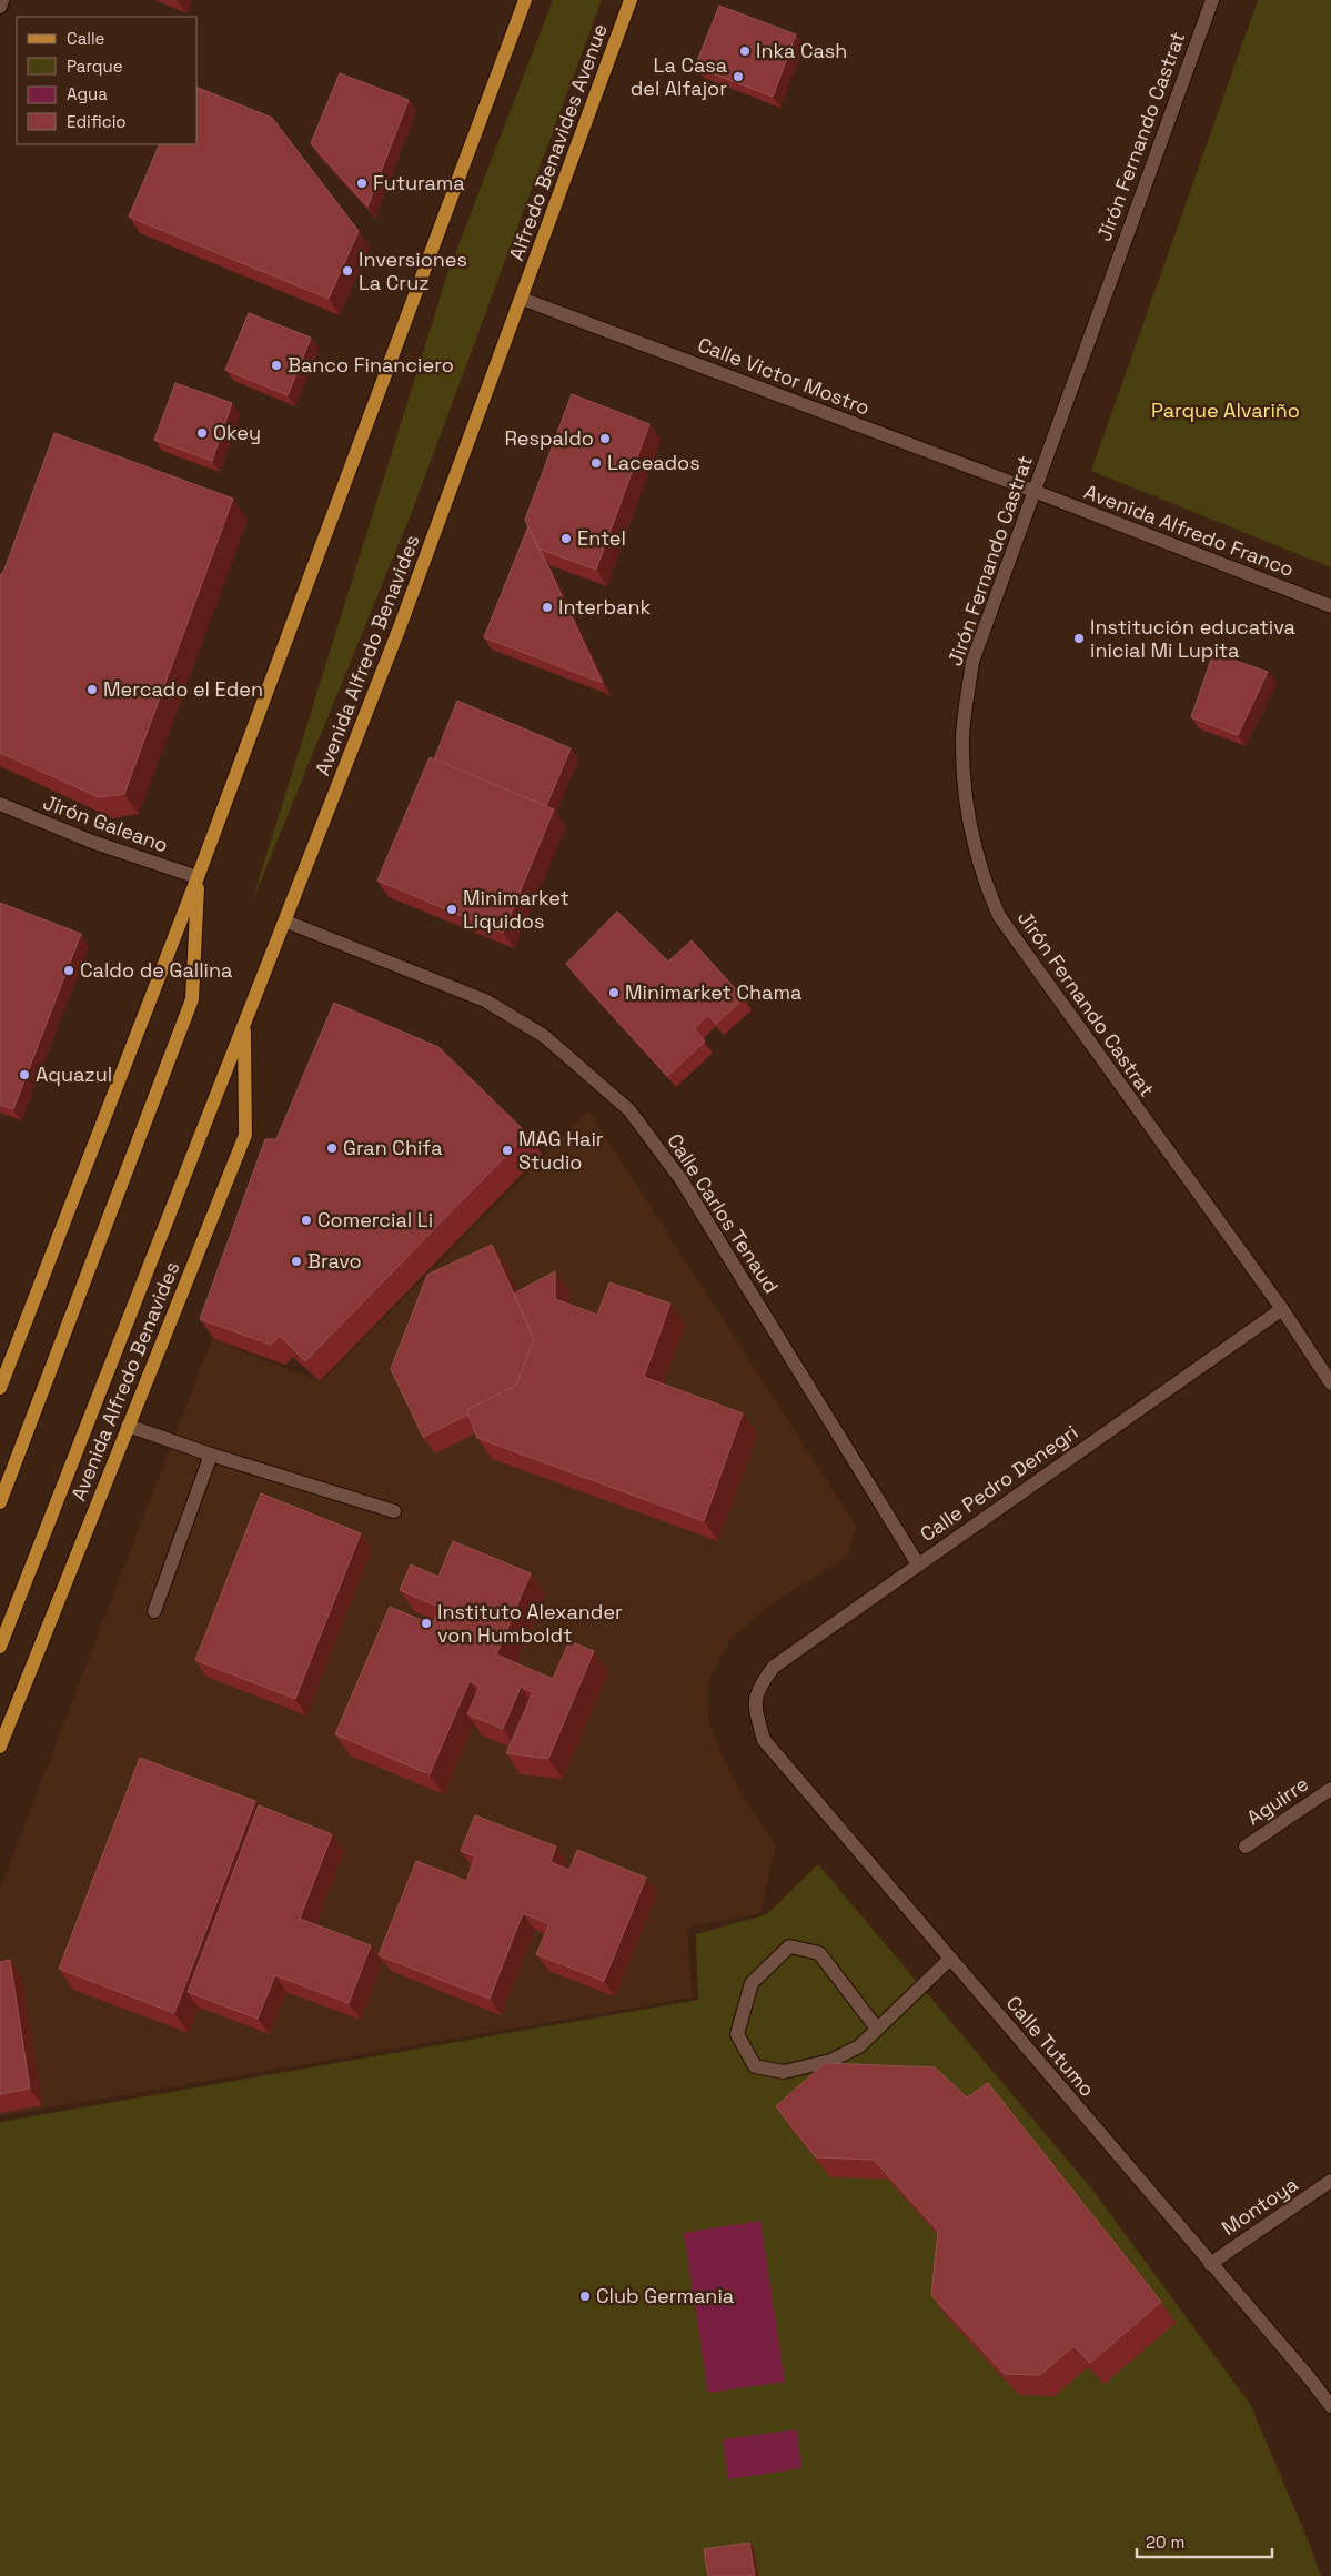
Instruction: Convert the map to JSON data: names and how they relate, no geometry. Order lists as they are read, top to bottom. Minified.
{"streets":{"main road":["Alfredo Benavides Avenue","Avenida Alfredo Benavides"],"street":["Jirón Fernando Castrat","Calle Victor Mostro","Avenida Alfredo Franco","Jirón Galeano","Calle Carlos Tenaud","Calle Pedro Denegri","Aguirre","Calle Tutumo","Montoya"]},"crossings":[["Jirón Fernando Castrat","Calle Victor Mostro"],["Jirón Fernando Castrat","Avenida Alfredo Franco"],["Jirón Fernando Castrat","Calle Pedro Denegri"],["Alfredo Benavides Avenue","Calle Victor Mostro"],["Alfredo Benavides Avenue","Avenida Alfredo Benavides"],["Calle Victor Mostro","Avenida Alfredo Franco"],["Calle Victor Mostro","Avenida Alfredo Benavides"],["Avenida Alfredo Benavides","Calle Carlos Tenaud"],["Calle Carlos Tenaud","Calle Pedro Denegri"],["Calle Pedro Denegri","Calle Tutumo"],["Calle Tutumo","Montoya"]],"parks":["Parque Alvariño"],"places":["Inka Cash","La Casa del Alfajor","Futurama","Inversiones La Cruz","Banco Financiero","Okey","Respaldo","Laceados","Entel","Interbank","Institución educativa inicial Mi Lupita","Mercado el Eden","Minimarket Liquidos","Caldo de Gallina","Minimarket Chama","Aquazul","Gran Chifa","MAG Hair Studio","Comercial Li","Bravo","Instituto Alexander von Humboldt","Club Germania"],"legend":["Calle","Parque","Agua","Edificio"],"scale_bar":"20 m"}
